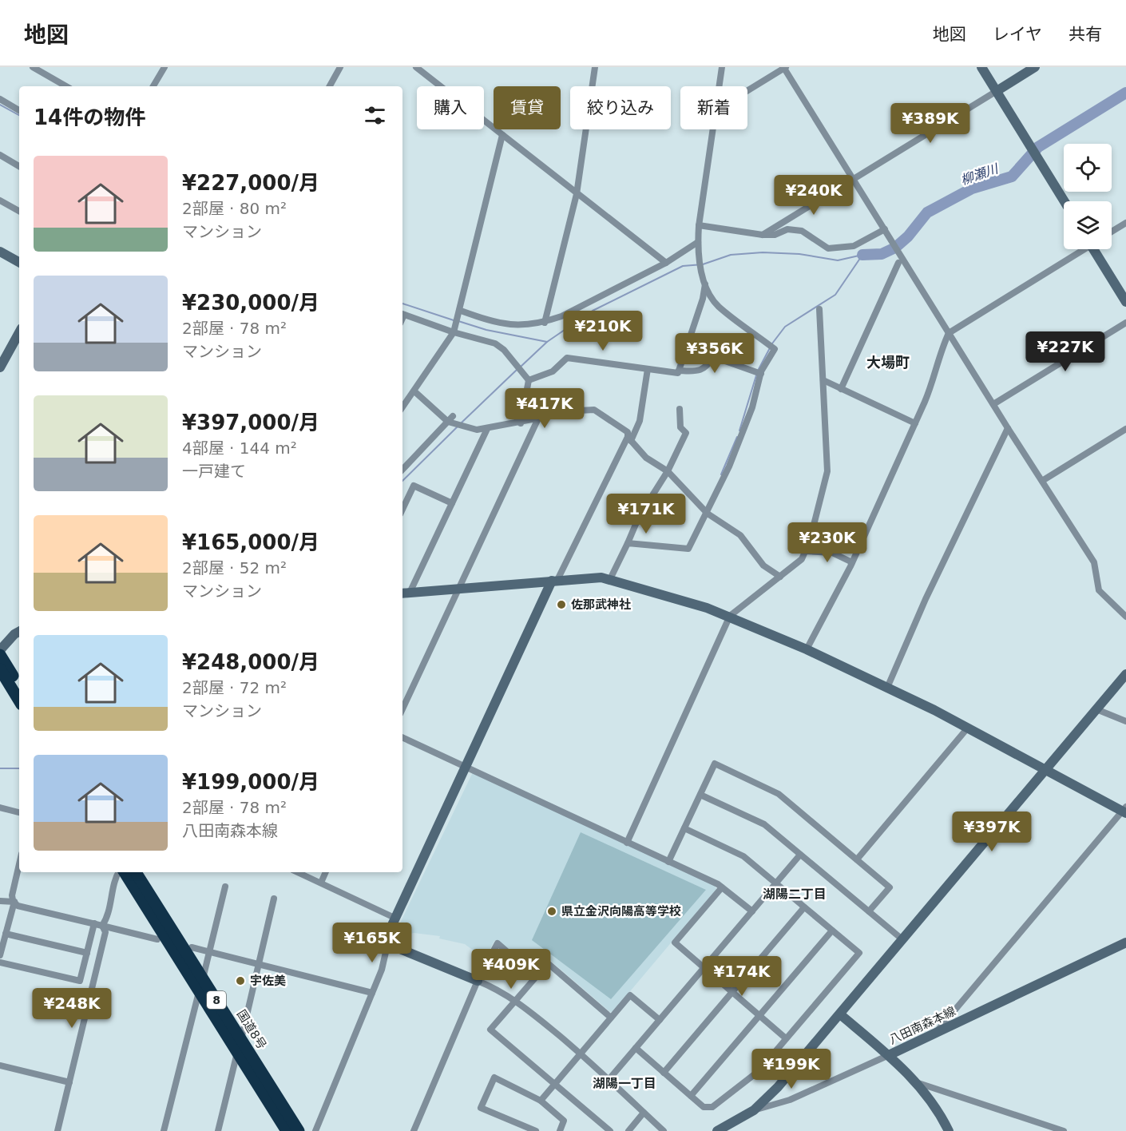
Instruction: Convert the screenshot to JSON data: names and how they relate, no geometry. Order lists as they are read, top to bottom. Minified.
{"streets":{"highway":["8","国道8号"],"street":["八田南森本線"]},"districts":["大場町","湖陽二丁目","湖陽一丁目"],"water":["柳瀬川"],"places":["佐那武神社","県立金沢向陽高等学校","宇佐美"],"page":{"header":"地図","nav":["地図","レイヤ","共有"],"chip":["購入","賃貸","絞り込み","新着"],"heading":"14件の物件","price":["¥389K","¥240K","¥210K","¥227K","¥356K","¥417K","¥171K","¥230K","¥397K","¥165K","¥409K","¥174K","¥248K","¥199K"],"list":[{"name":"¥227,000/月","note":"2部屋 · 80 m² · マンション"},{"name":"¥230,000/月","note":"2部屋 · 78 m² · マンション"},{"name":"¥397,000/月","note":"4部屋 · 144 m² · 一戸建て"},{"name":"¥165,000/月","note":"2部屋 · 52 m² · マンション"},{"name":"¥248,000/月","note":"2部屋 · 72 m² · マンション"},{"name":"¥199,000/月","note":"2部屋 · 78 m² · 八田南森本線"}]}}
